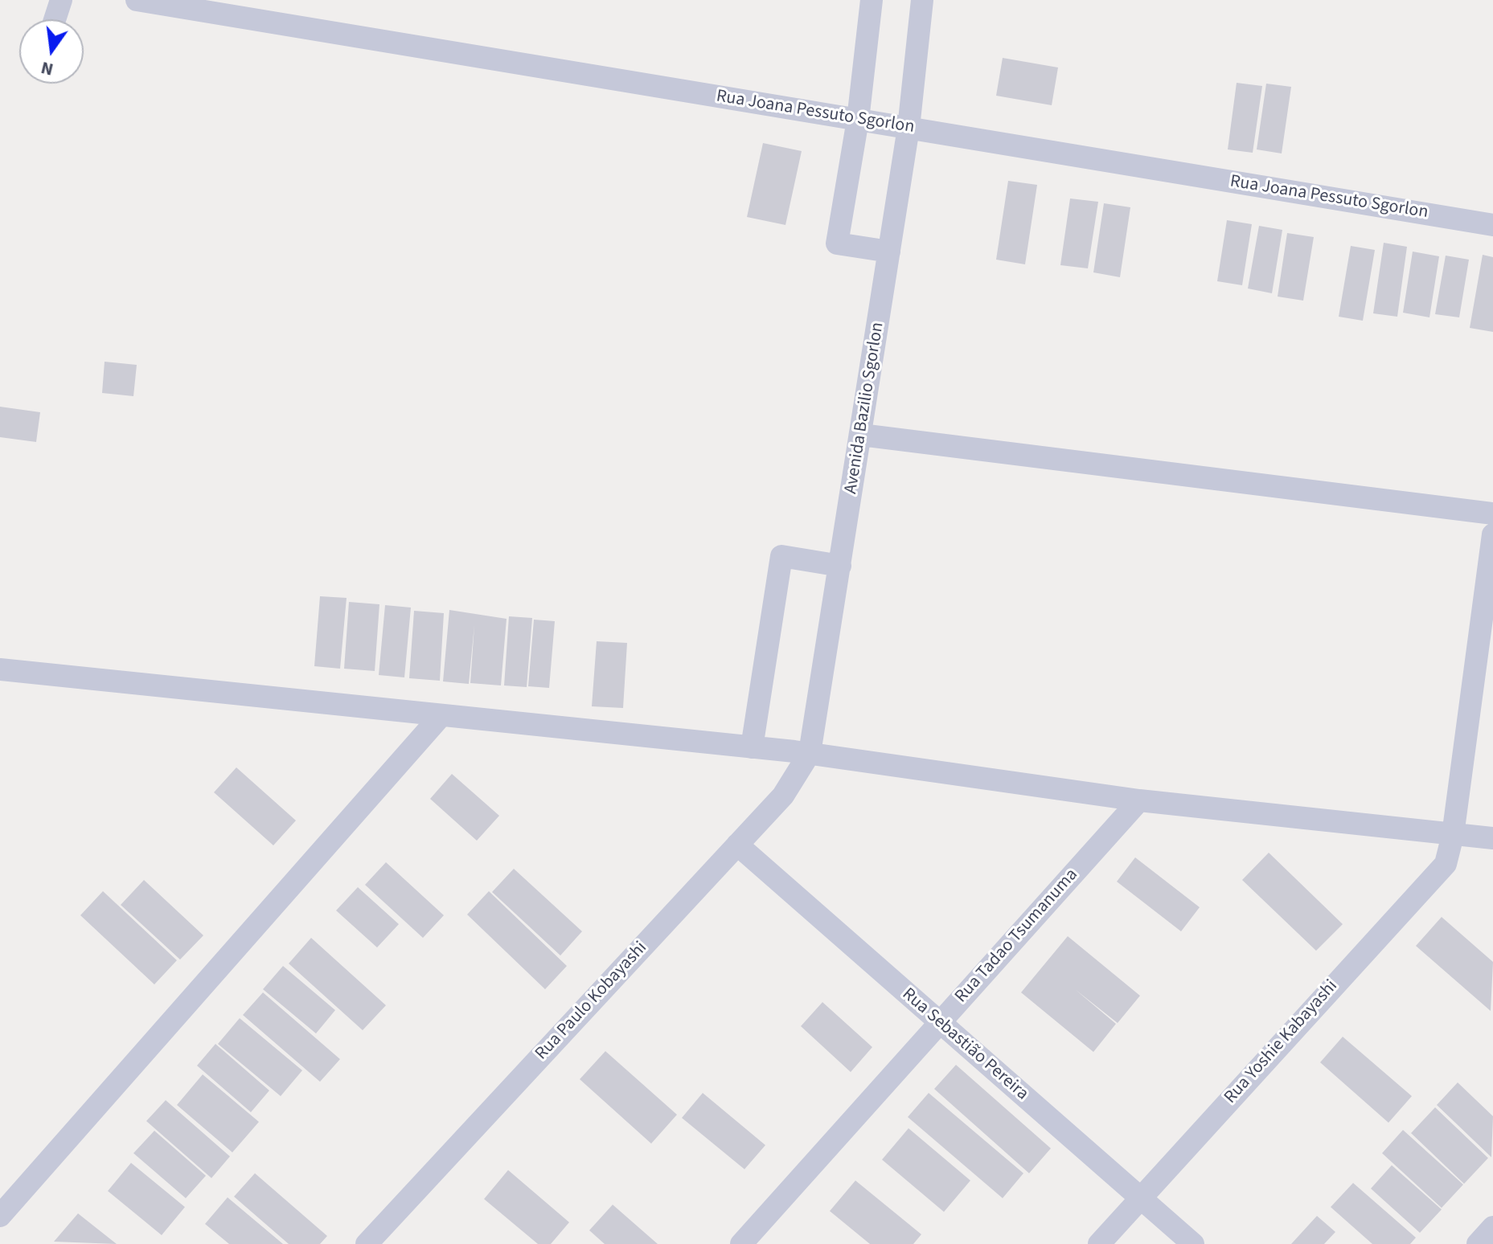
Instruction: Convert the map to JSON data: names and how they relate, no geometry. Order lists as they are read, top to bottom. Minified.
{"streets":{"street":["Rua Joana Pessuto Sgorlon","Avenida Bazilio Sgorlon","Rua Tadao Tsumanuma","Rua Paulo Kobayashi","Rua Yoshie Kabayashi","Rua Sebastião Pereira"]},"crossings":[["Rua Joana Pessuto Sgorlon","Avenida Bazilio Sgorlon"],["Avenida Bazilio Sgorlon","Rua Paulo Kobayashi"],["Rua Tadao Tsumanuma","Rua Sebastião Pereira"],["Rua Paulo Kobayashi","Rua Sebastião Pereira"],["Rua Yoshie Kabayashi","Rua Sebastião Pereira"]],"north":"bottom"}
